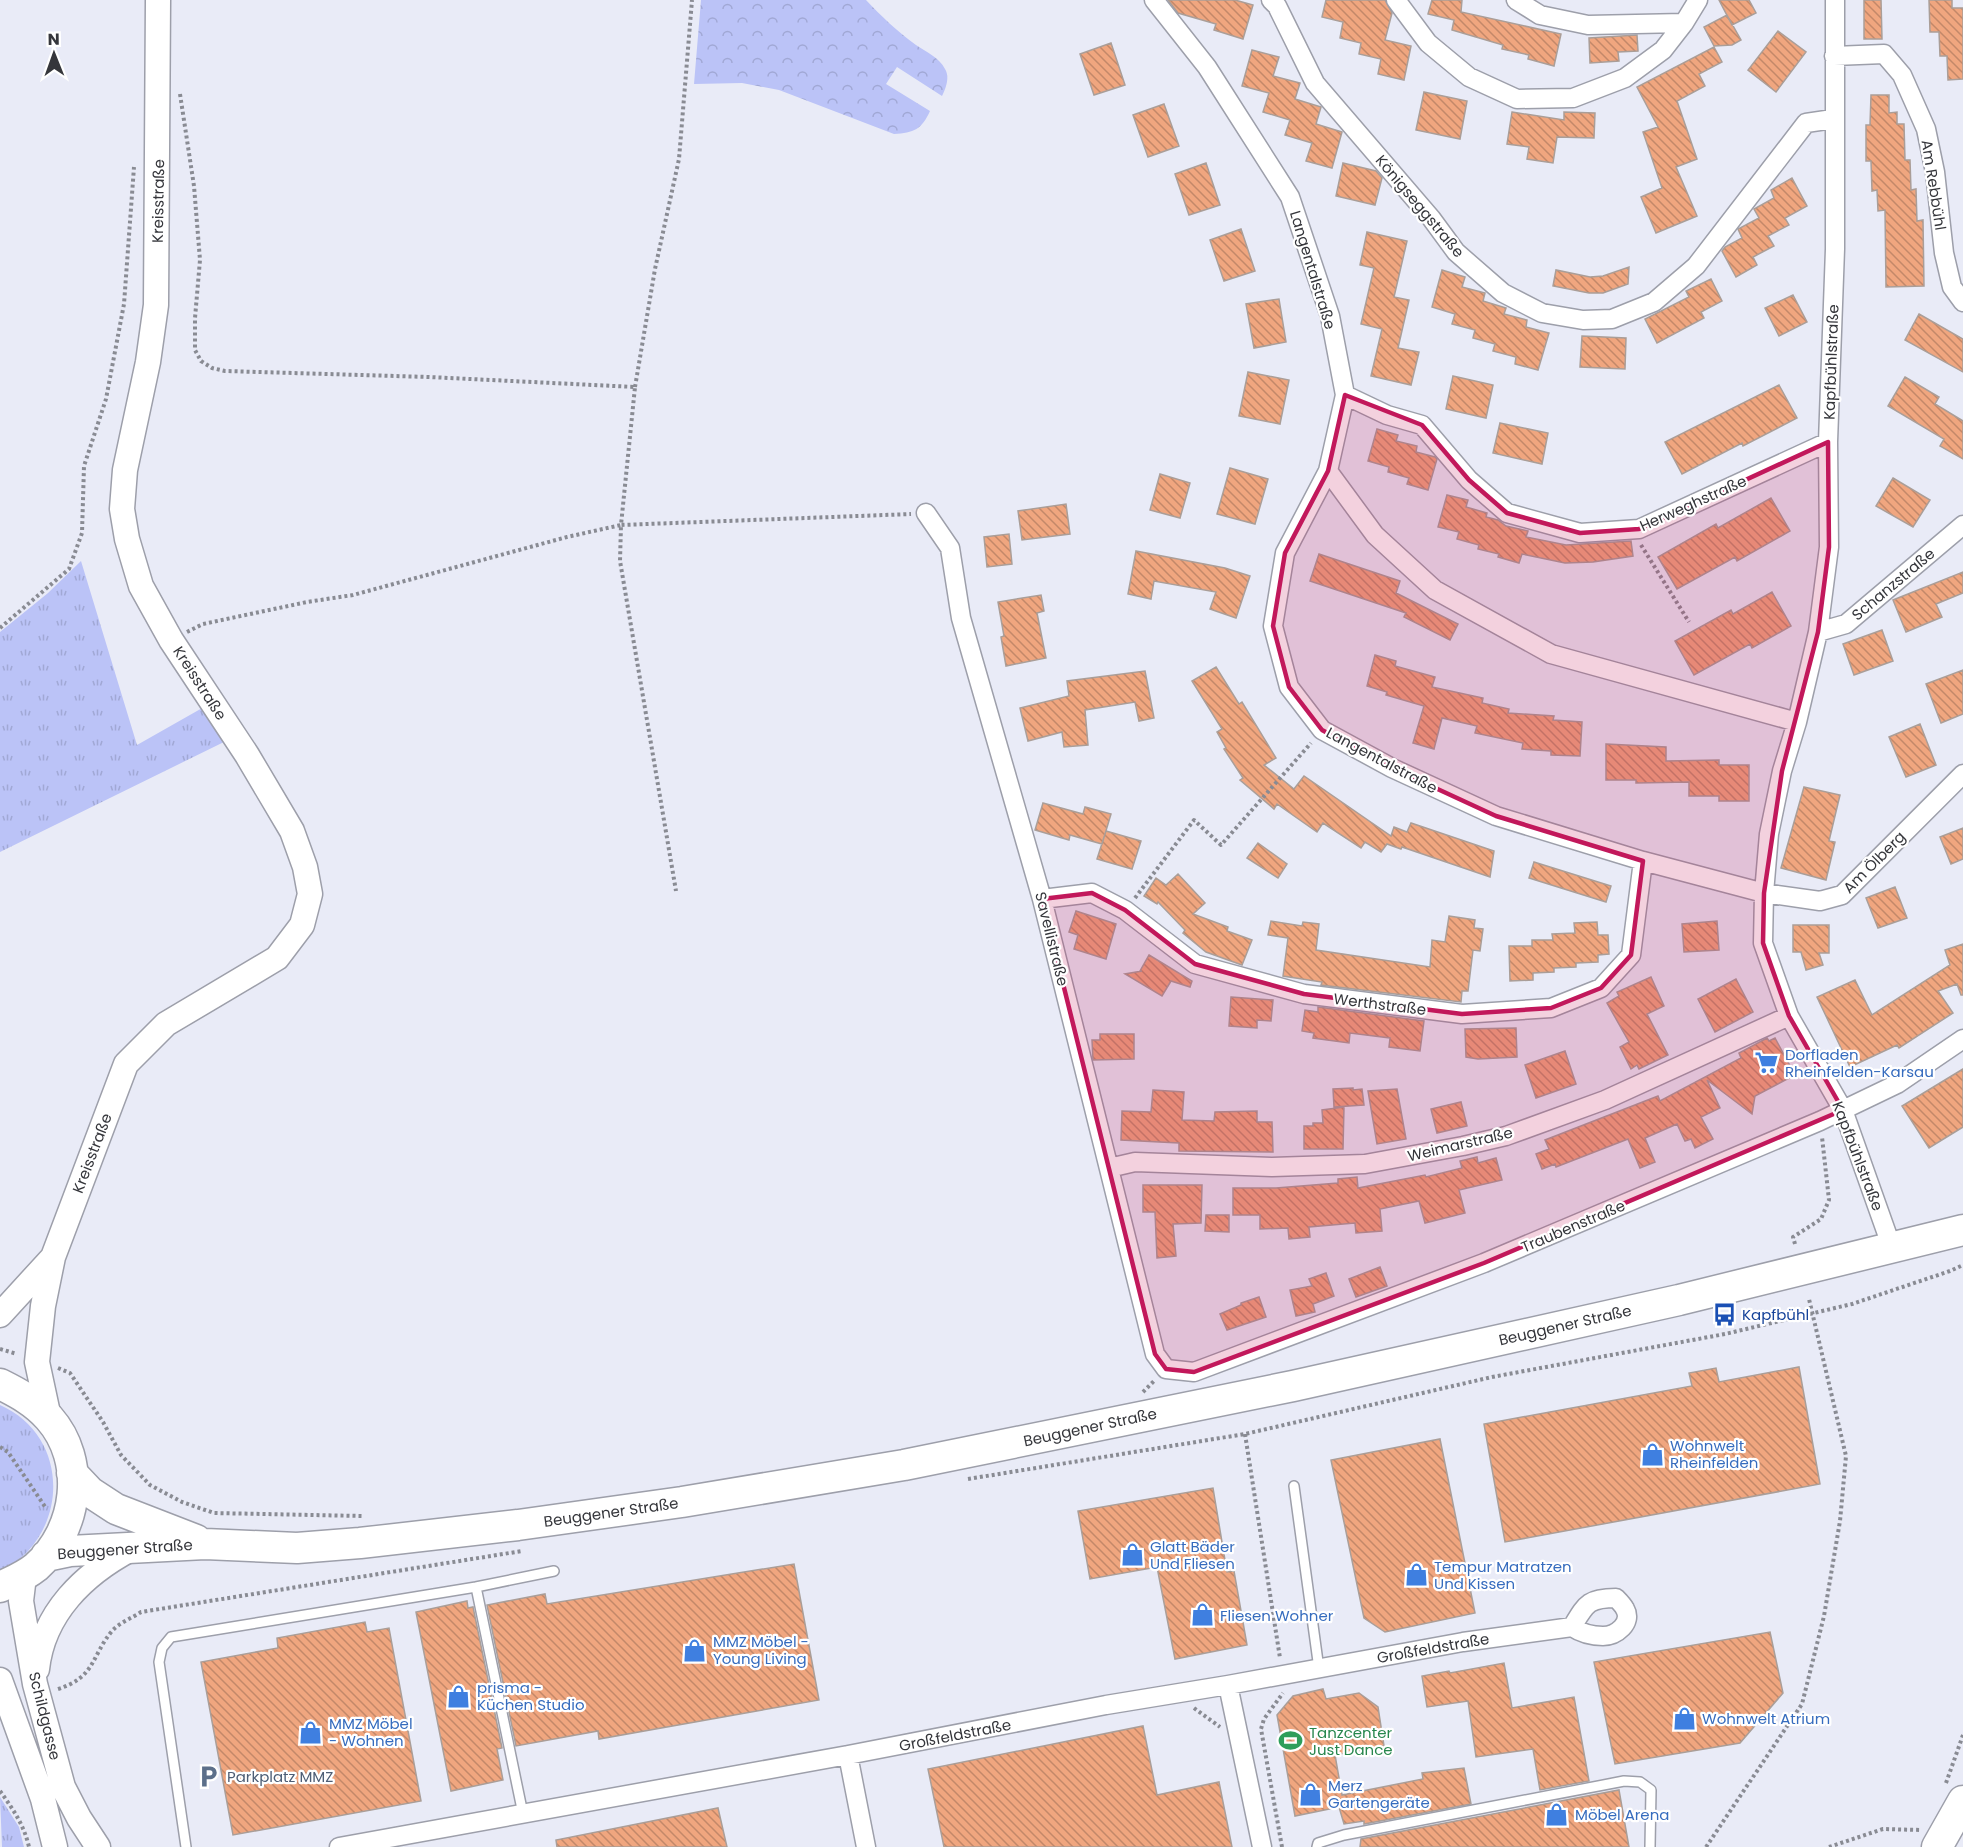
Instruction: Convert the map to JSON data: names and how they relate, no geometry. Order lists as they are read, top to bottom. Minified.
{"streets":{"main road":["Beuggener Straße"],"street":["Am Rebbühl","Kreisstraße","Königseggstraße","Langentalstraße","Kapfbühlstraße","Herweghstraße","Schanzstraße","Am Ölberg","Savellistraße","Werthstraße","Weimarstraße","Traubenstraße","Großfeldstraße","Schildgasse"]},"crossings":[["Am Rebbühl","Kapfbühlstraße"],["Königseggstraße","Kapfbühlstraße"],["Langentalstraße","Kapfbühlstraße"],["Langentalstraße","Herweghstraße"],["Langentalstraße","Am Ölberg"],["Langentalstraße","Werthstraße"],["Kapfbühlstraße","Herweghstraße"],["Kapfbühlstraße","Schanzstraße"],["Kapfbühlstraße","Am Ölberg"],["Kapfbühlstraße","Weimarstraße"],["Kapfbühlstraße","Traubenstraße"],["Kapfbühlstraße","Beuggener Straße"],["Savellistraße","Werthstraße"],["Savellistraße","Weimarstraße"],["Savellistraße","Traubenstraße"]],"places":{"supermarket":["Dorfladen Rheinfelden-Karsau"],"bus stop":["Kapfbühl"],"shop":["Wohnwelt Rheinfelden","Glatt Bäder Und Fliesen","Tempur Matratzen Und Kissen","Fliesen Wohner","MMZ Möbel - Young Living","prisma - Küchen Studio","Wohnwelt Atrium","MMZ Möbel - Wohnen","Merz Gartengeräte","Möbel Arena"],"sports":["Tanzcenter Just Dance"],"parking":["Parkplatz MMZ"]},"north":"top"}
